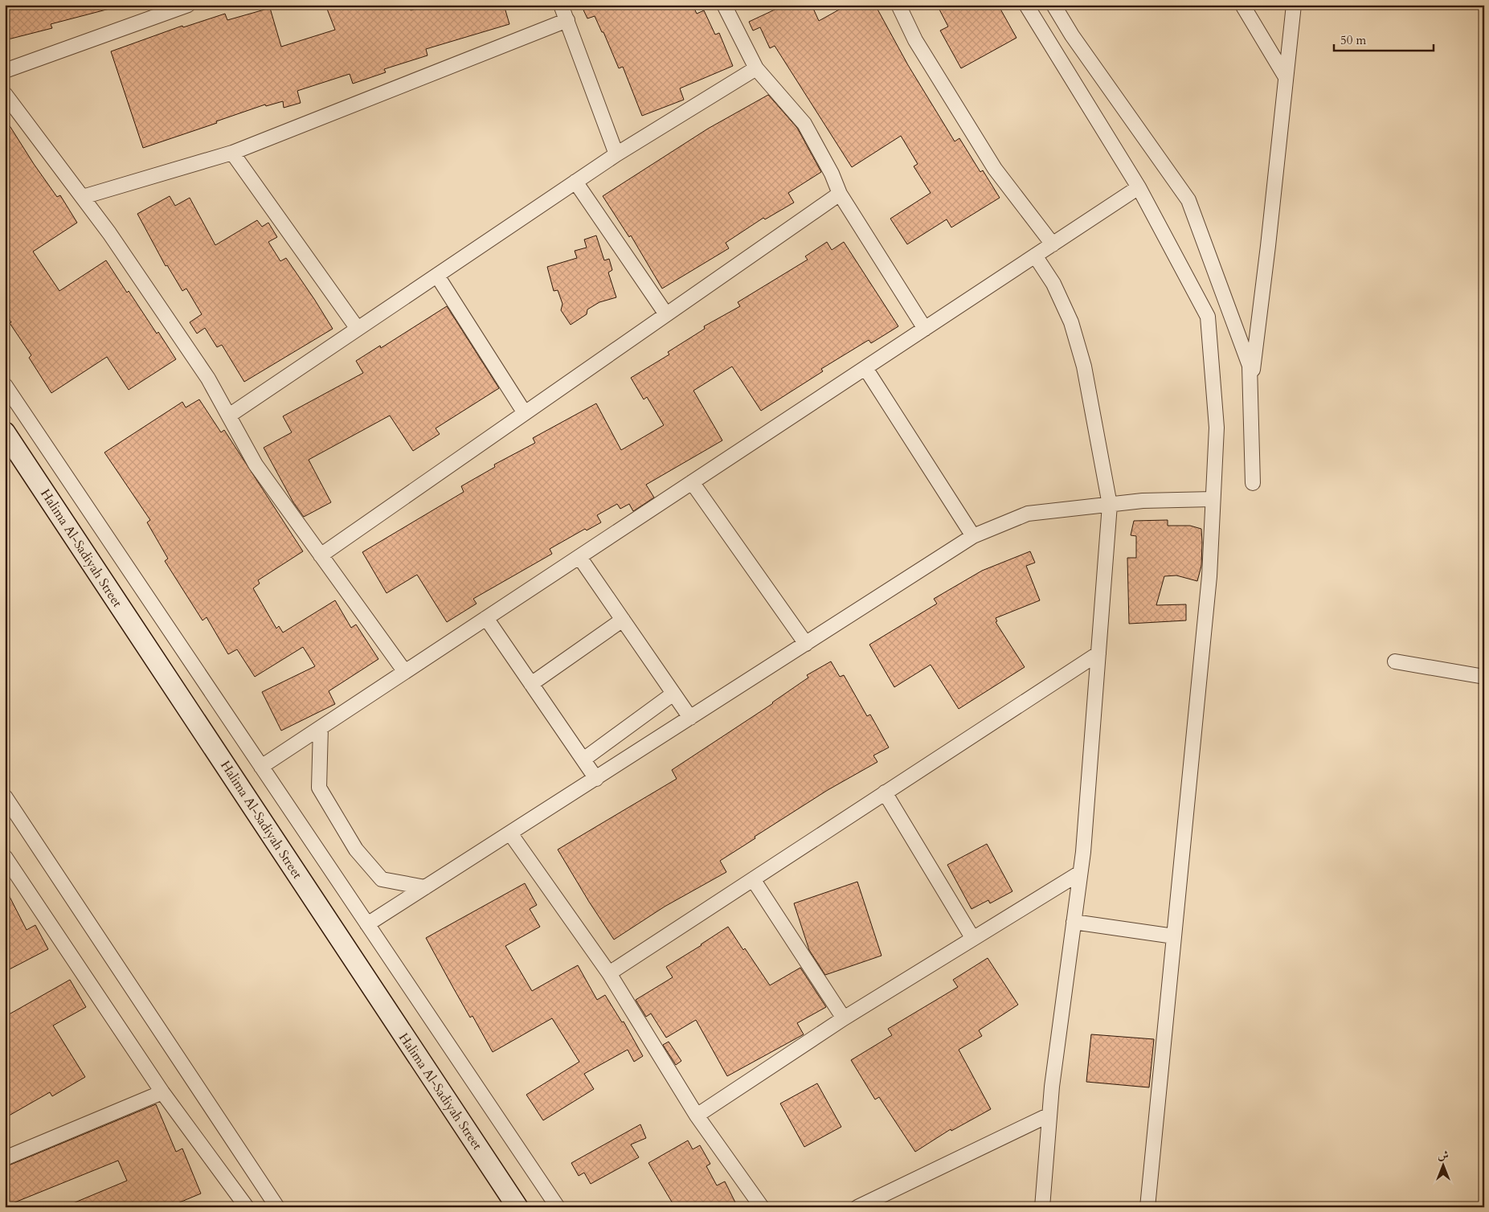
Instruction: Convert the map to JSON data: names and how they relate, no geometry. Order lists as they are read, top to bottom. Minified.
{"streets":{"street":["Halima Al-Sadiyah Street"]},"scale_bar":"50 m","north":"top"}
